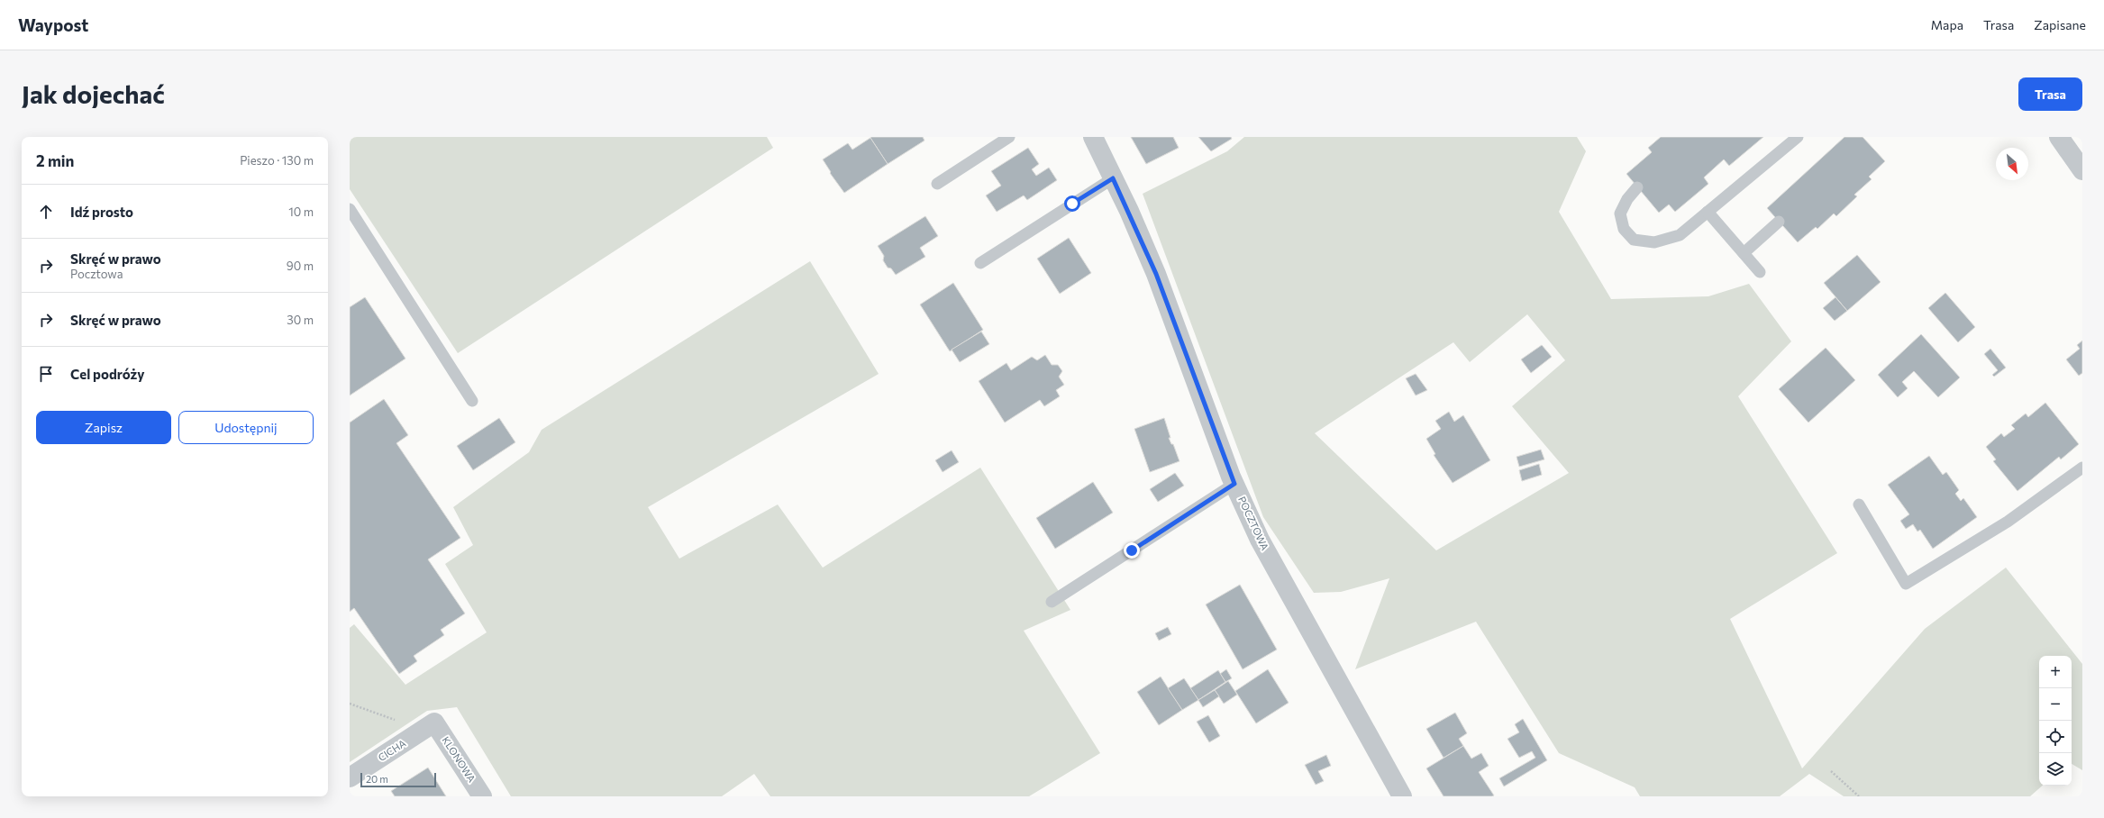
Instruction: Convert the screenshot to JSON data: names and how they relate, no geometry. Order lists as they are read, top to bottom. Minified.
{"streets":{"street":["POCZTOWA","CICHA","KLONOWA"]},"crossings":[["CICHA","KLONOWA"]],"scale_bar":"20 m","north":"bottom right","page":{"header":"Waypost","nav":["Mapa","Trasa","Zapisane"],"buttons":["Trasa",["Zapisz","Udostępnij"]],"title":"Jak dojechać","heading":["2 min","Pieszo · 130 m"],"list":[["Idź prosto","10 m"],["Skręć w prawo","Pocztowa","90 m"],["Skręć w prawo","30 m"],"Cel podróży"],"map_buttons":["+","−"],"scale":"20 m"}}
